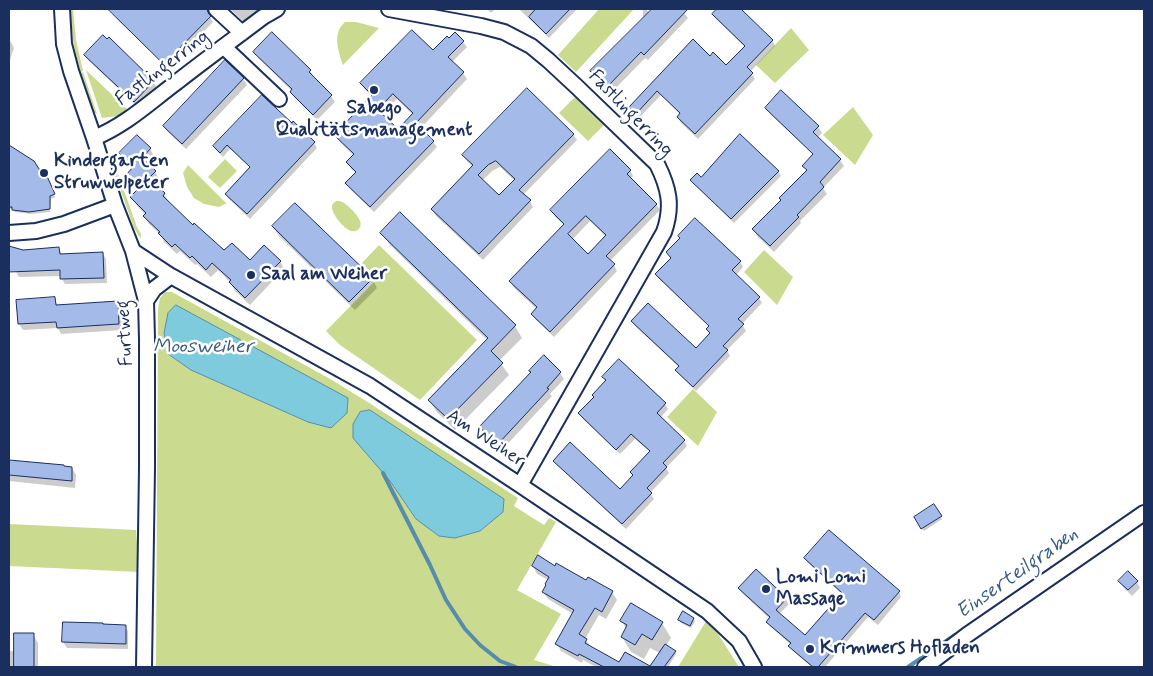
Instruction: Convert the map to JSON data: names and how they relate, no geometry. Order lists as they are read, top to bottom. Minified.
{"streets":{"street":["Fastlingerring","Furtweg","Am Weiher"]},"crossings":[["Fastlingerring","Furtweg"],["Fastlingerring","Am Weiher"],["Furtweg","Am Weiher"]],"water":["Moosweiher","Einserteilgraben"],"places":["Sabego Qualitätsmanagement","Kindergarten Struwwelpeter","Saal am Weiher","Lomi Lomi Massage","Krimmers Hofladen"]}
